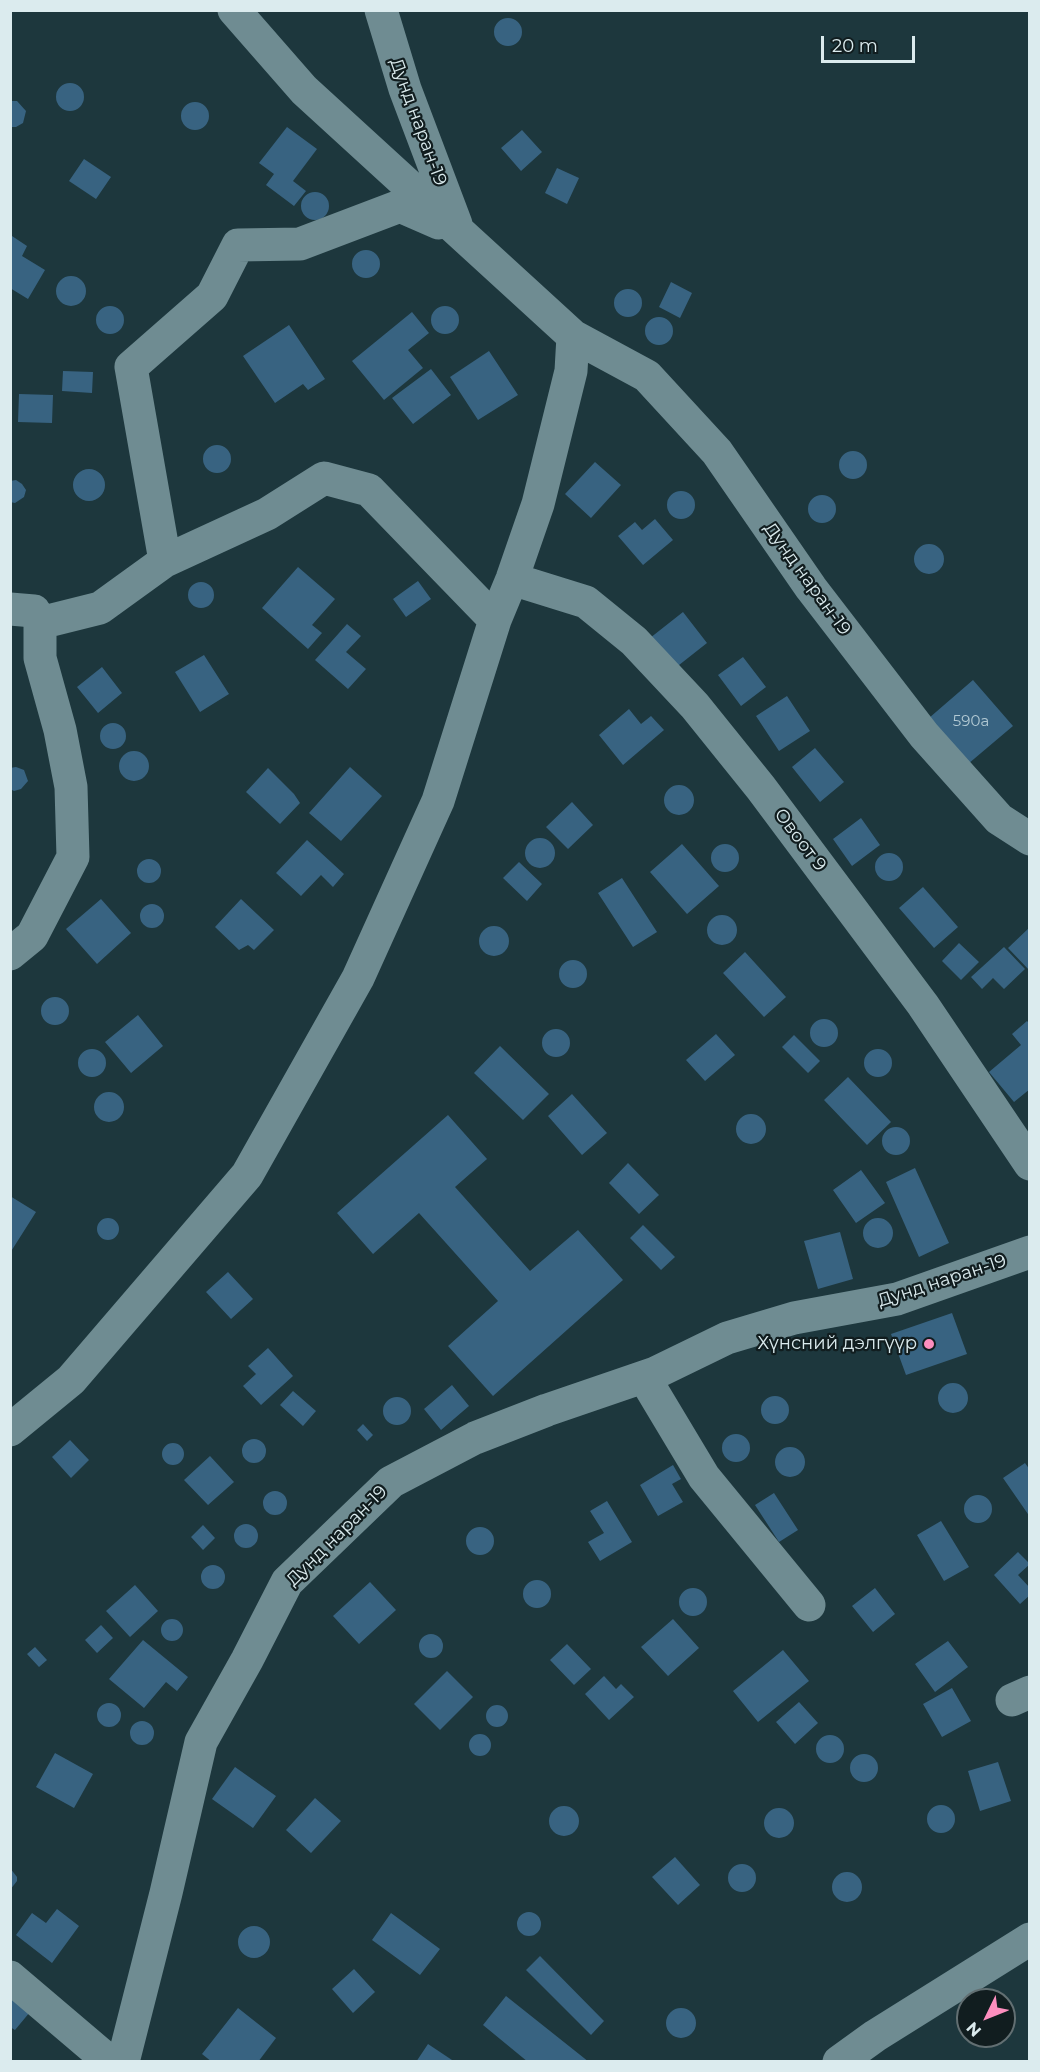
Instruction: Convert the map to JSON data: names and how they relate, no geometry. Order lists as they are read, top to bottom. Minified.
{"streets":{"street":["Дунд наран-19","Овоот 9"]},"places":["Хүнсний дэлгүүр"],"house_numbers":["590а"],"scale_bar":"20 m","north":"bottom left"}
